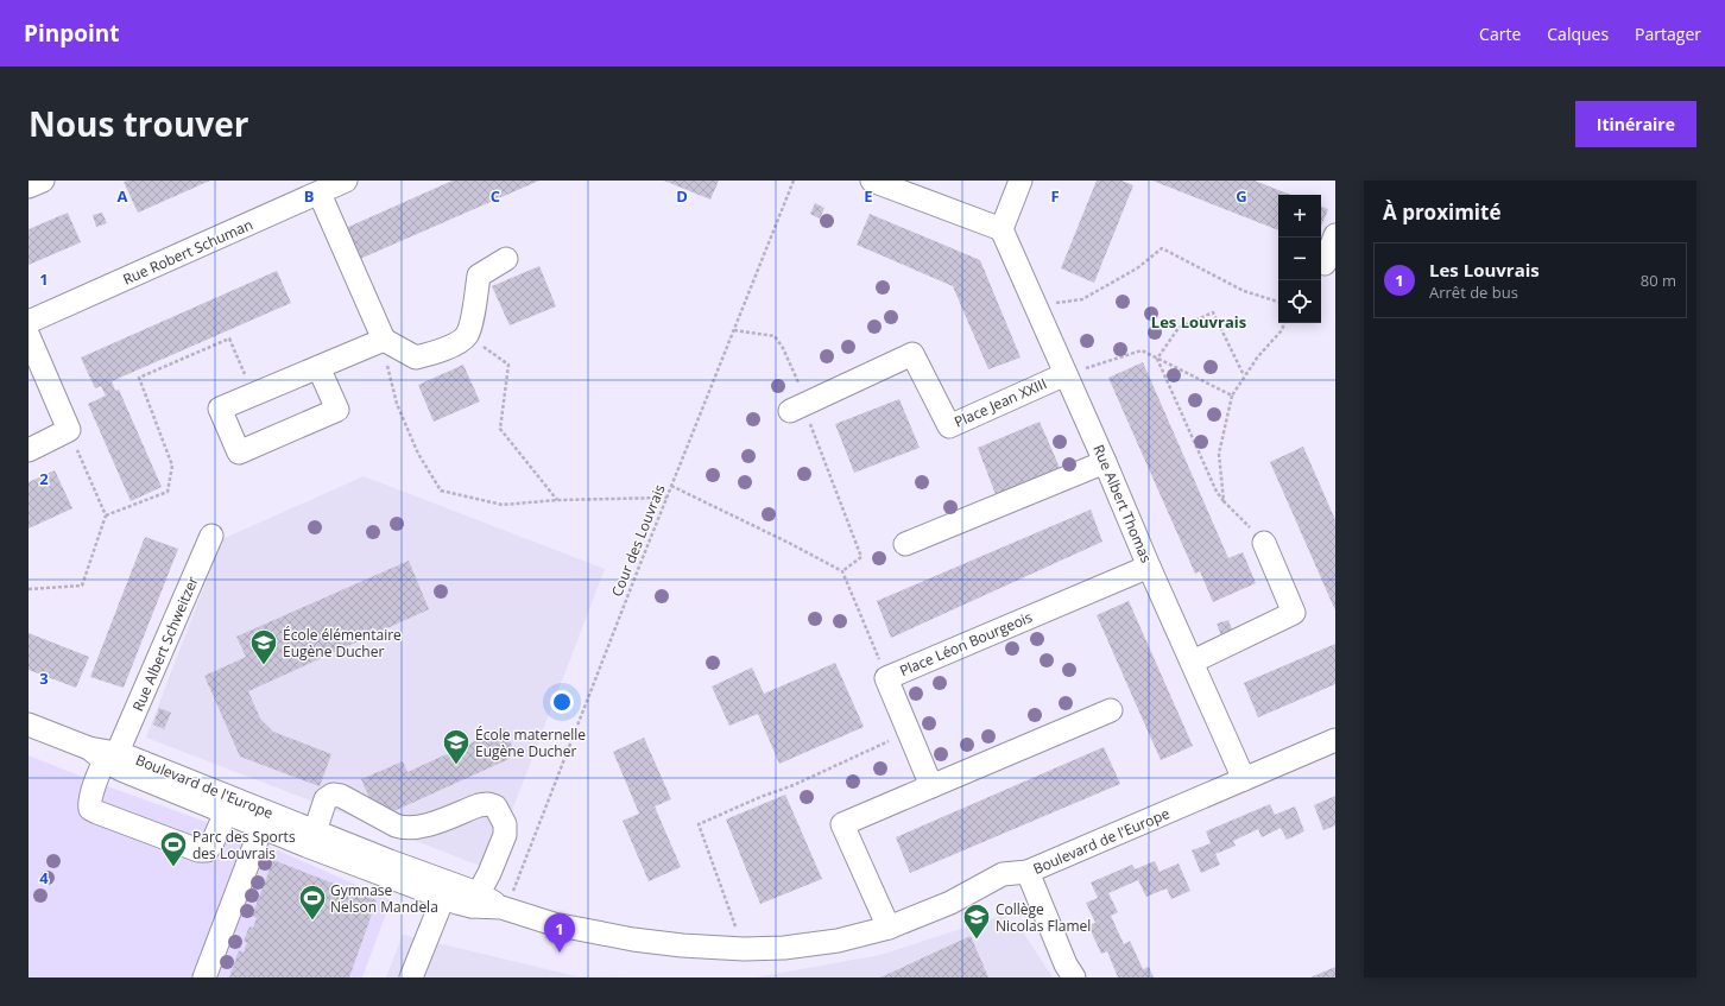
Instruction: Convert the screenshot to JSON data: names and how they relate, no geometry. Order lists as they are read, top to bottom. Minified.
{"streets":{"street":["Rue Robert Schuman","Place Jean XXIII","Rue Albert Thomas","Rue Albert Schweitzer","Place Léon Bourgeois","Boulevard de l'Europe"],"path":["Cour des Louvrais"]},"crossings":[["Place Jean XXIII","Rue Albert Thomas"],["Rue Albert Thomas","Place Léon Bourgeois"],["Rue Albert Thomas","Boulevard de l'Europe"],["Cour des Louvrais","Boulevard de l'Europe"],["Rue Albert Schweitzer","Boulevard de l'Europe"]],"districts":["Les Louvrais"],"places":{"school or university":["École élémentaire Eugène Ducher","École maternelle Eugène Ducher","Collège Nicolas Flamel"],"sports":["Parc des Sports des Louvrais","Gymnase Nelson Mandela"]},"page":{"header":"Pinpoint","nav":["Carte","Calques","Partager"],"title":"Nous trouver","buttons":"Itinéraire","heading":"À proximité","map_buttons":["+","−"],"list":[{"mark":"1","name":"Les Louvrais","note":"Arrêt de bus","value":"80 m"}],"pins":"1"},"grid":{"columns":["A","B","C","D","E","F","G"],"rows":["1","2","3","4"]}}
